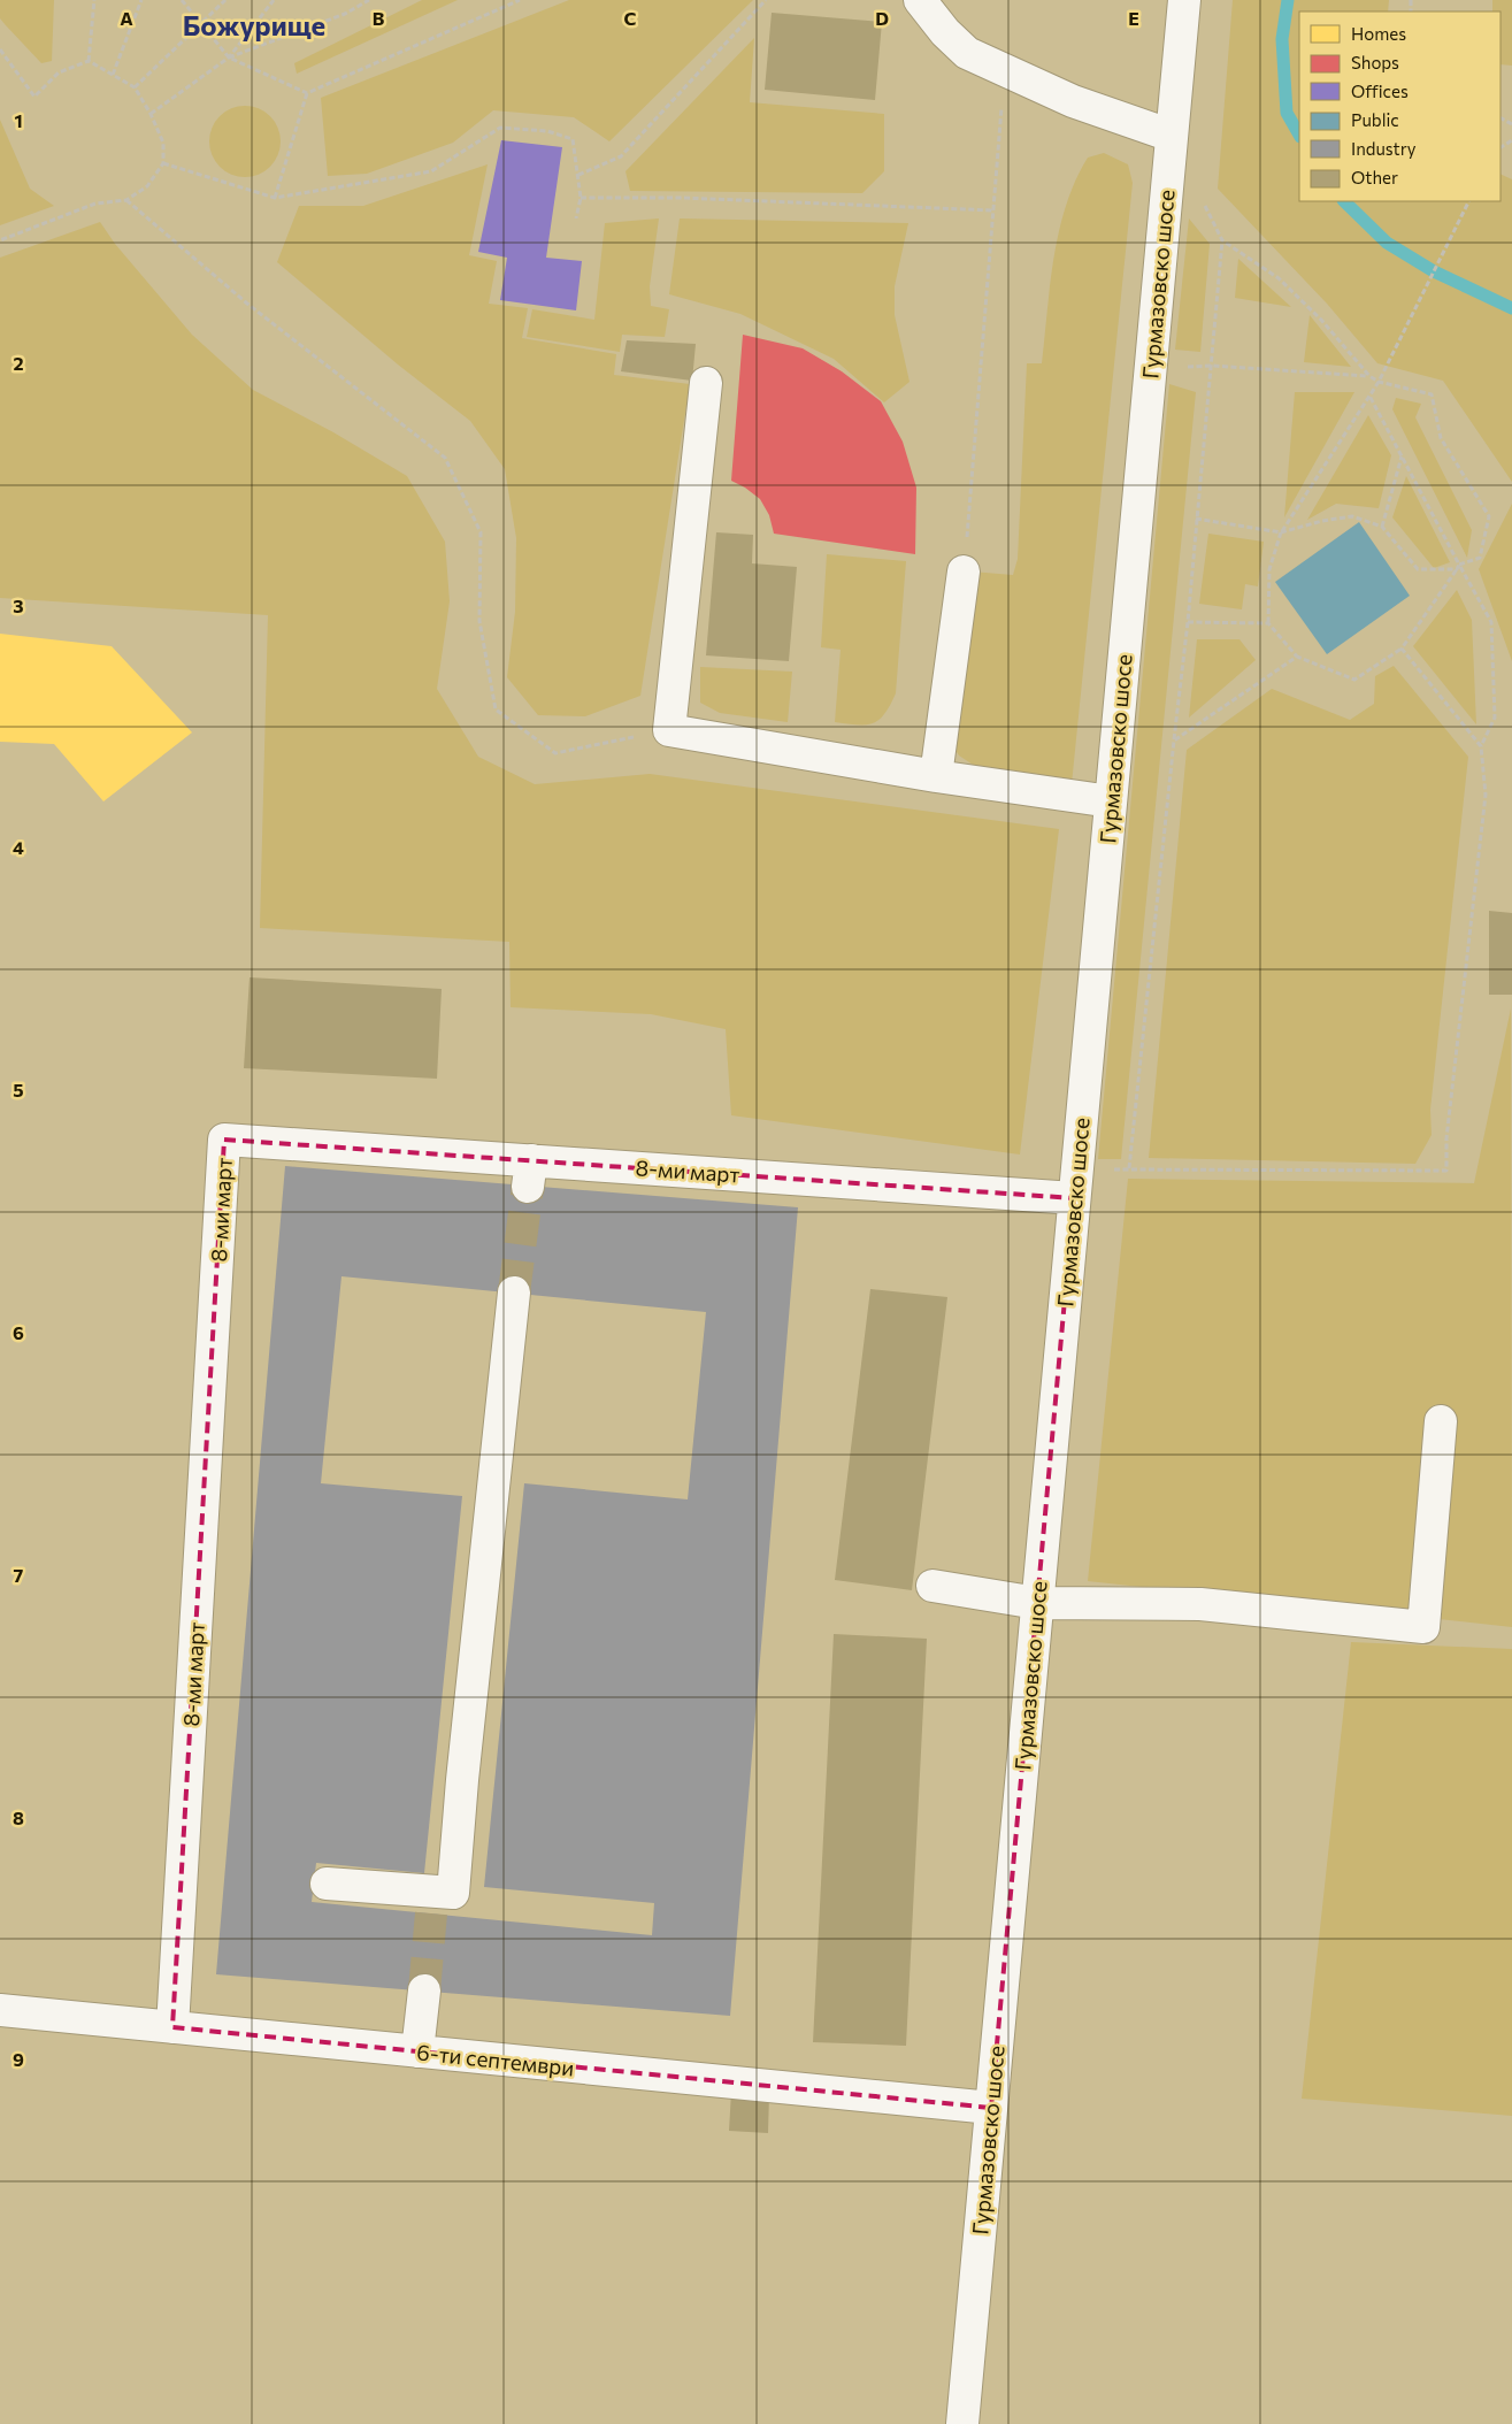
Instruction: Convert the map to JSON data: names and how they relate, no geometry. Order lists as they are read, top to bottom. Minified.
{"streets":{"street":["Гурмазовско шосе","8-ми март","6-ти септември"]},"crossings":[["Гурмазовско шосе","8-ми март"],["Гурмазовско шосе","6-ти септември"],["8-ми март","6-ти септември"]],"districts":["Божурище"],"legend":["Homes","Shops","Offices","Public","Industry","Other"],"grid":{"columns":["A","B","C","D","E"],"rows":["1","2","3","4","5","6","7","8","9"]}}
